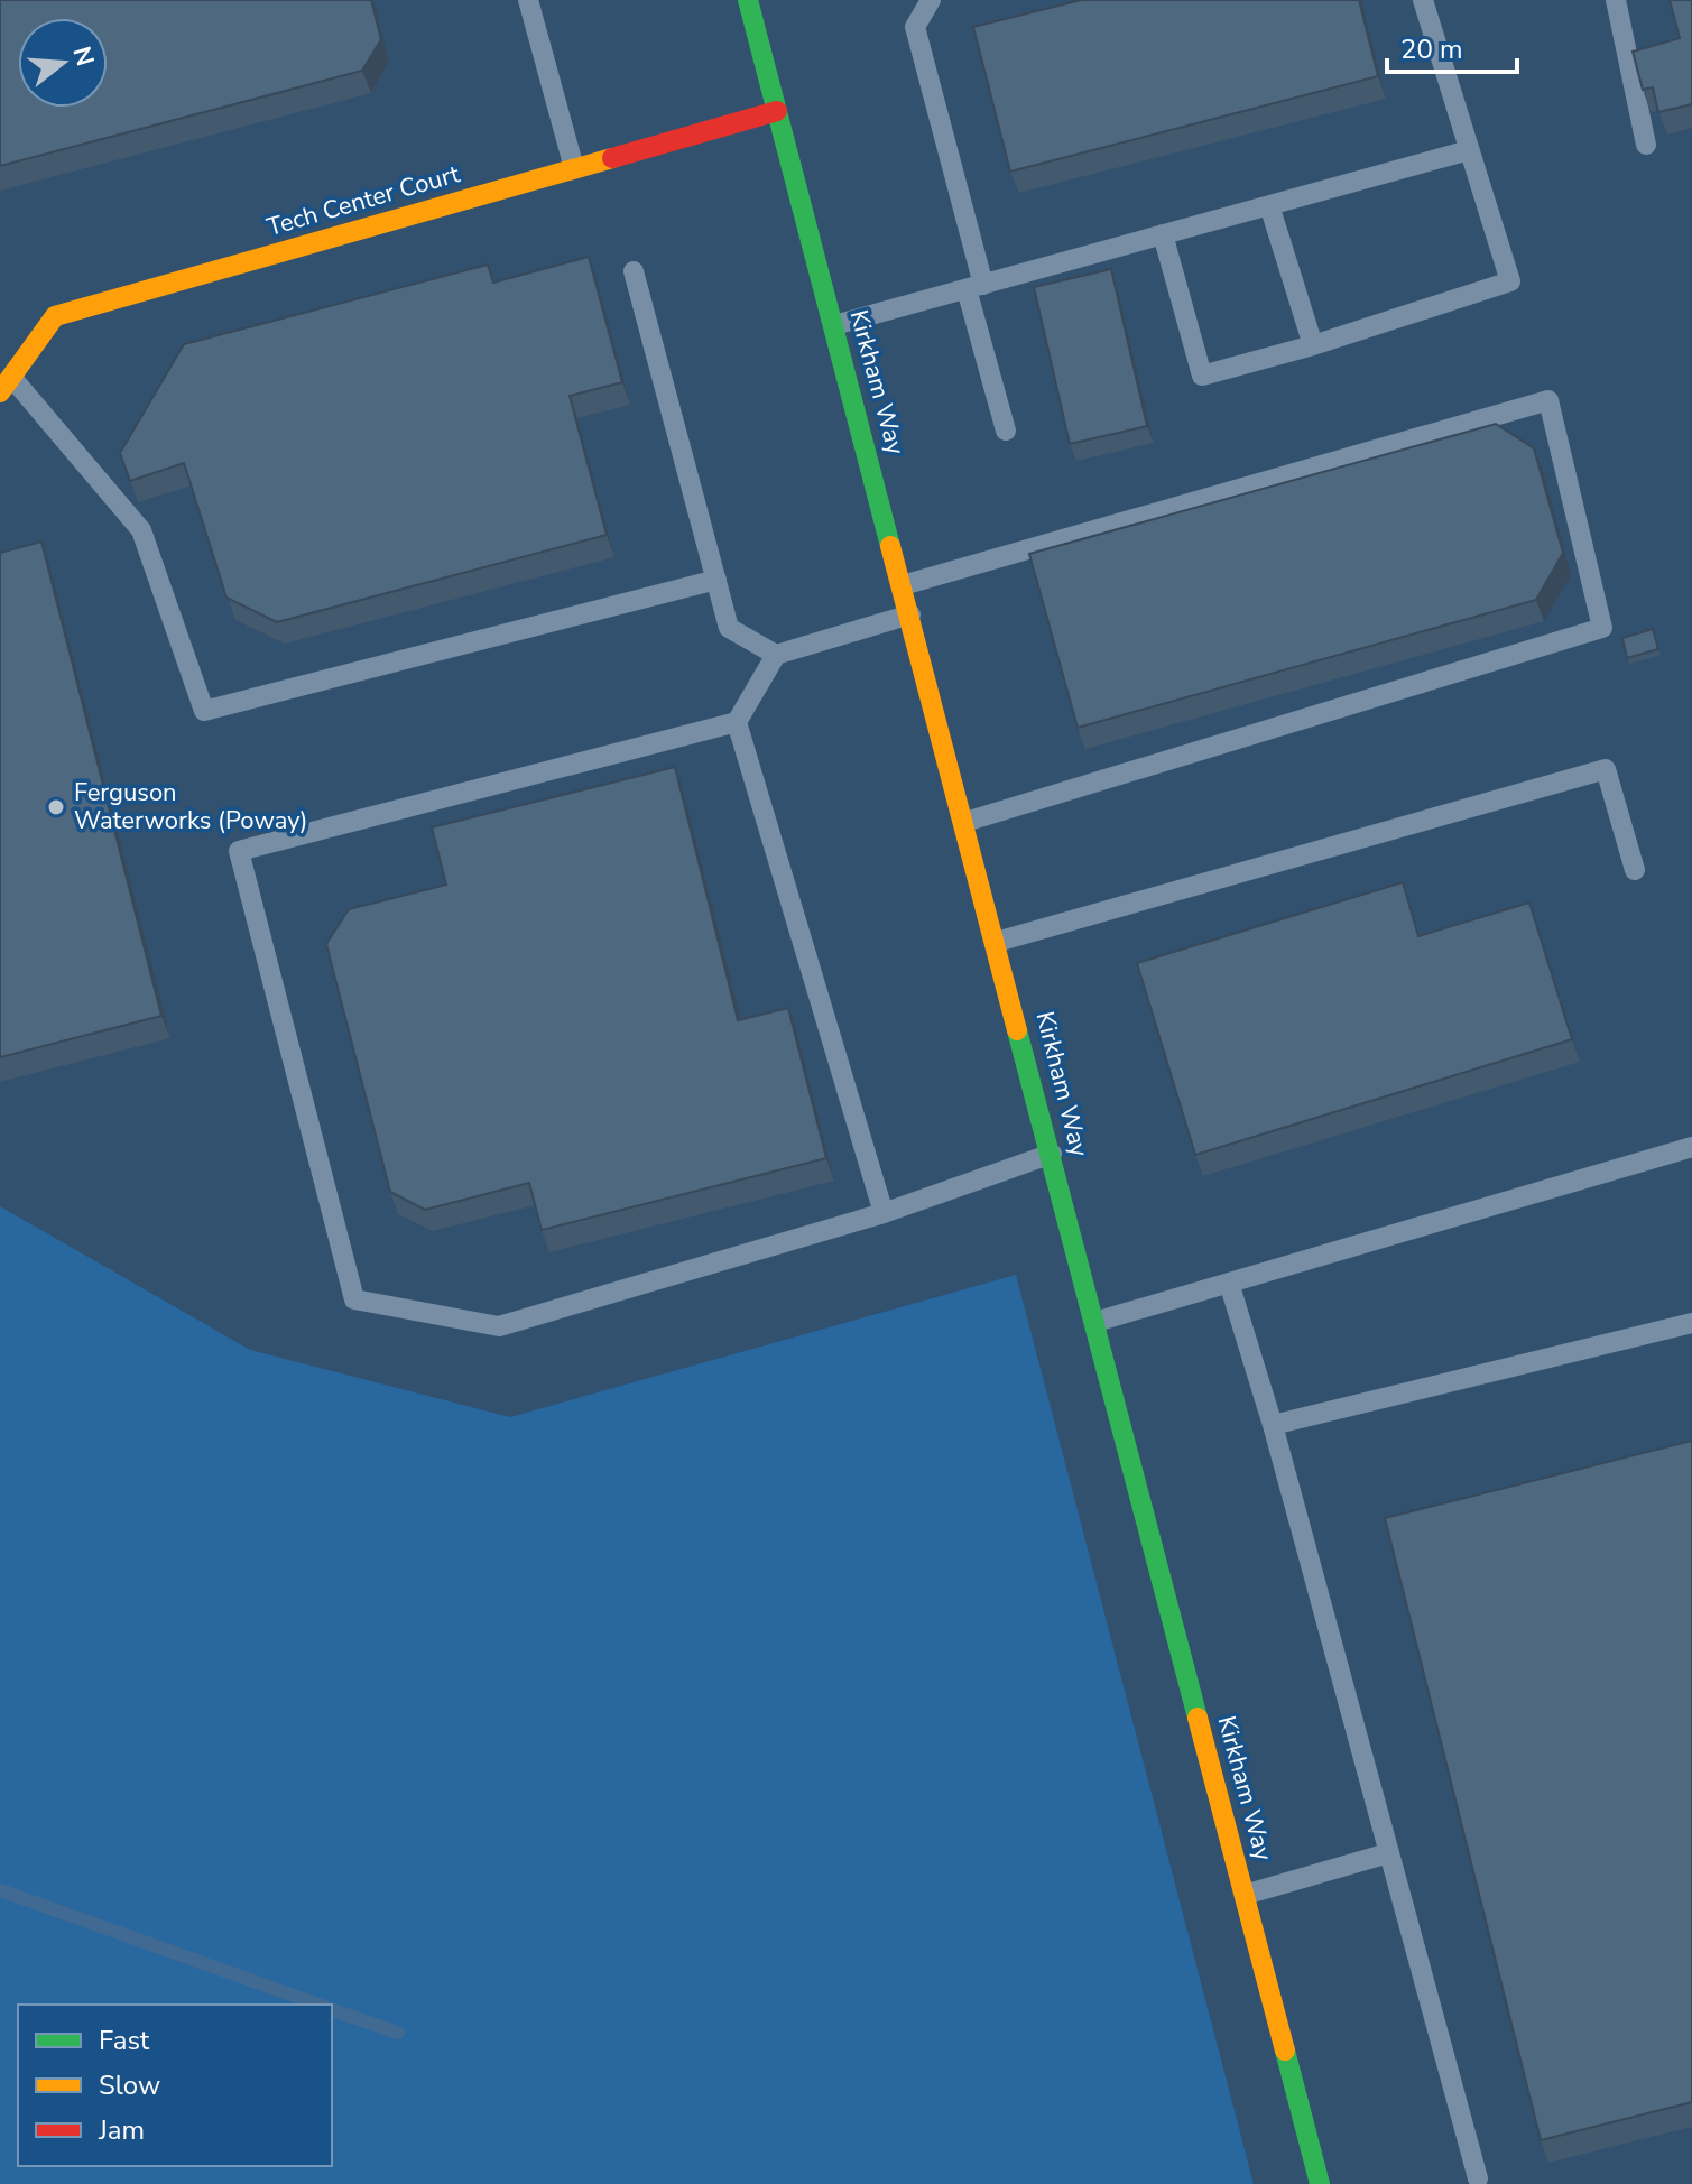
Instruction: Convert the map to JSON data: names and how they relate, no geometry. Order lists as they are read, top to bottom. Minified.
{"streets":{"main road":["Tech Center Court","Kirkham Way"]},"crossings":[["Tech Center Court","Kirkham Way"]],"places":["Ferguson Waterworks (Poway)"],"legend":["Fast","Slow","Jam"],"scale_bar":"20 m","north":"right"}
